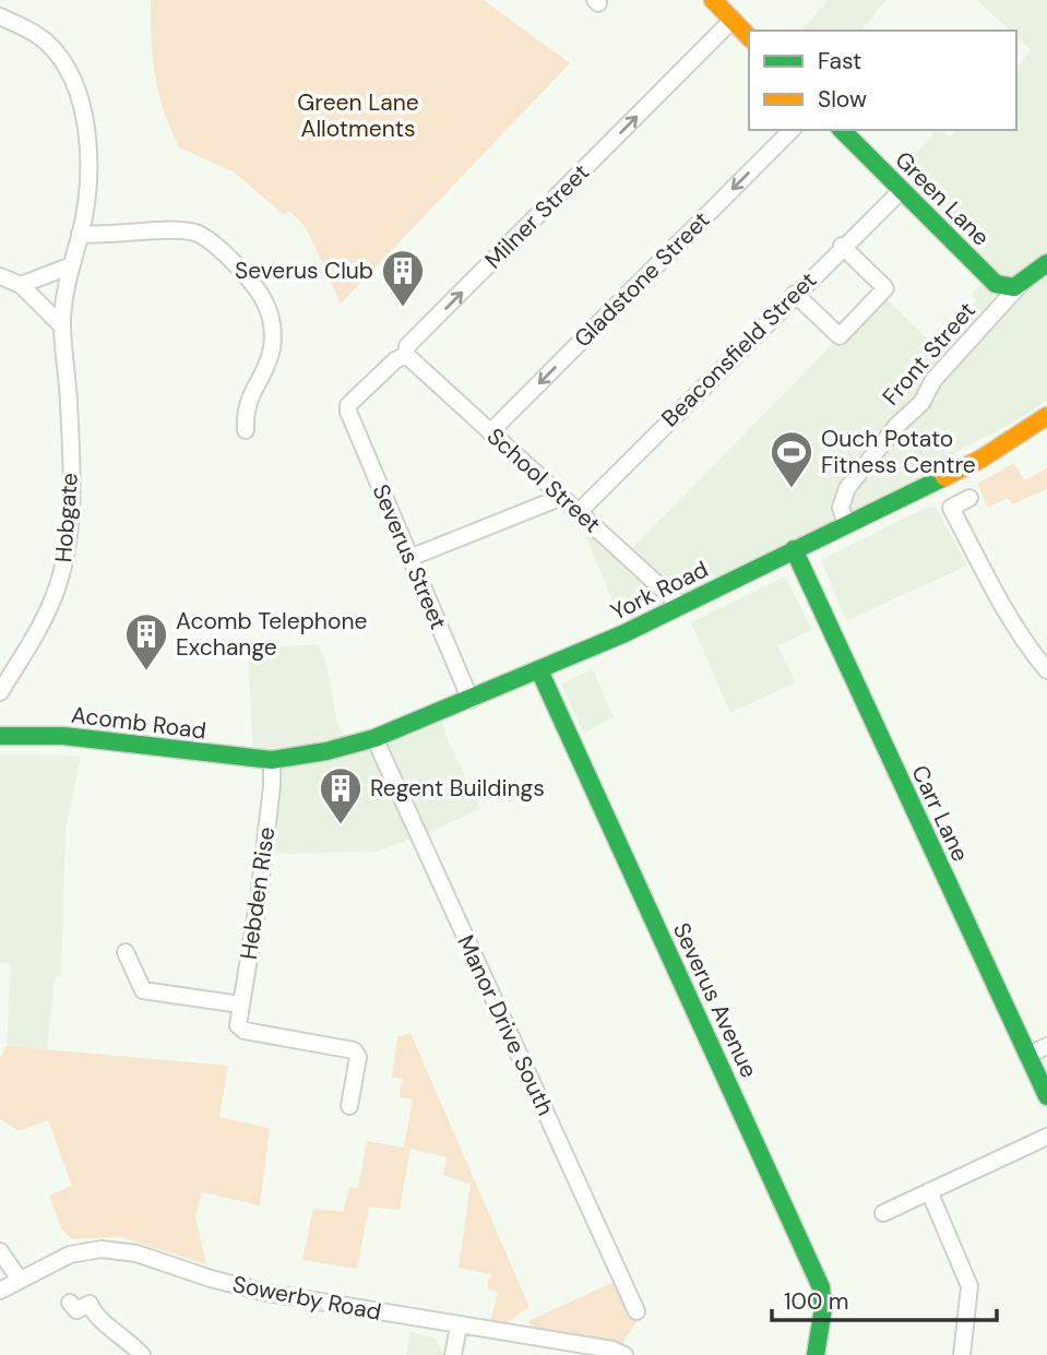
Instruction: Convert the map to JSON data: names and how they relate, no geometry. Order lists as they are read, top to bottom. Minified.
{"streets":{"street":["Green Lane","Milner Street","Gladstone Street","Beaconsfield Street","Front Street","School Street","Hobgate","Severus Street","York Road","Acomb Road","Carr Lane","Hebden Rise","Severus Avenue","Manor Drive South","Sowerby Road"]},"crossings":[["Green Lane","Beaconsfield Street"],["Green Lane","Front Street"],["Milner Street","School Street"],["Milner Street","Severus Street"],["Gladstone Street","School Street"],["Beaconsfield Street","School Street"],["Front Street","York Road"],["School Street","York Road"],["Severus Street","York Road"],["York Road","Acomb Road"],["York Road","Carr Lane"],["York Road","Hebden Rise"],["York Road","Severus Avenue"],["York Road","Manor Drive South"],["Acomb Road","Hebden Rise"]],"one_way":["Milner Street","Gladstone Street"],"parks":["Green Lane Allotments"],"places":{"building":["Severus Club","Acomb Telephone Exchange","Regent Buildings"],"sports":["Ouch Potato Fitness Centre"]},"legend":["Fast","Slow"],"scale_bar":"100 m"}
